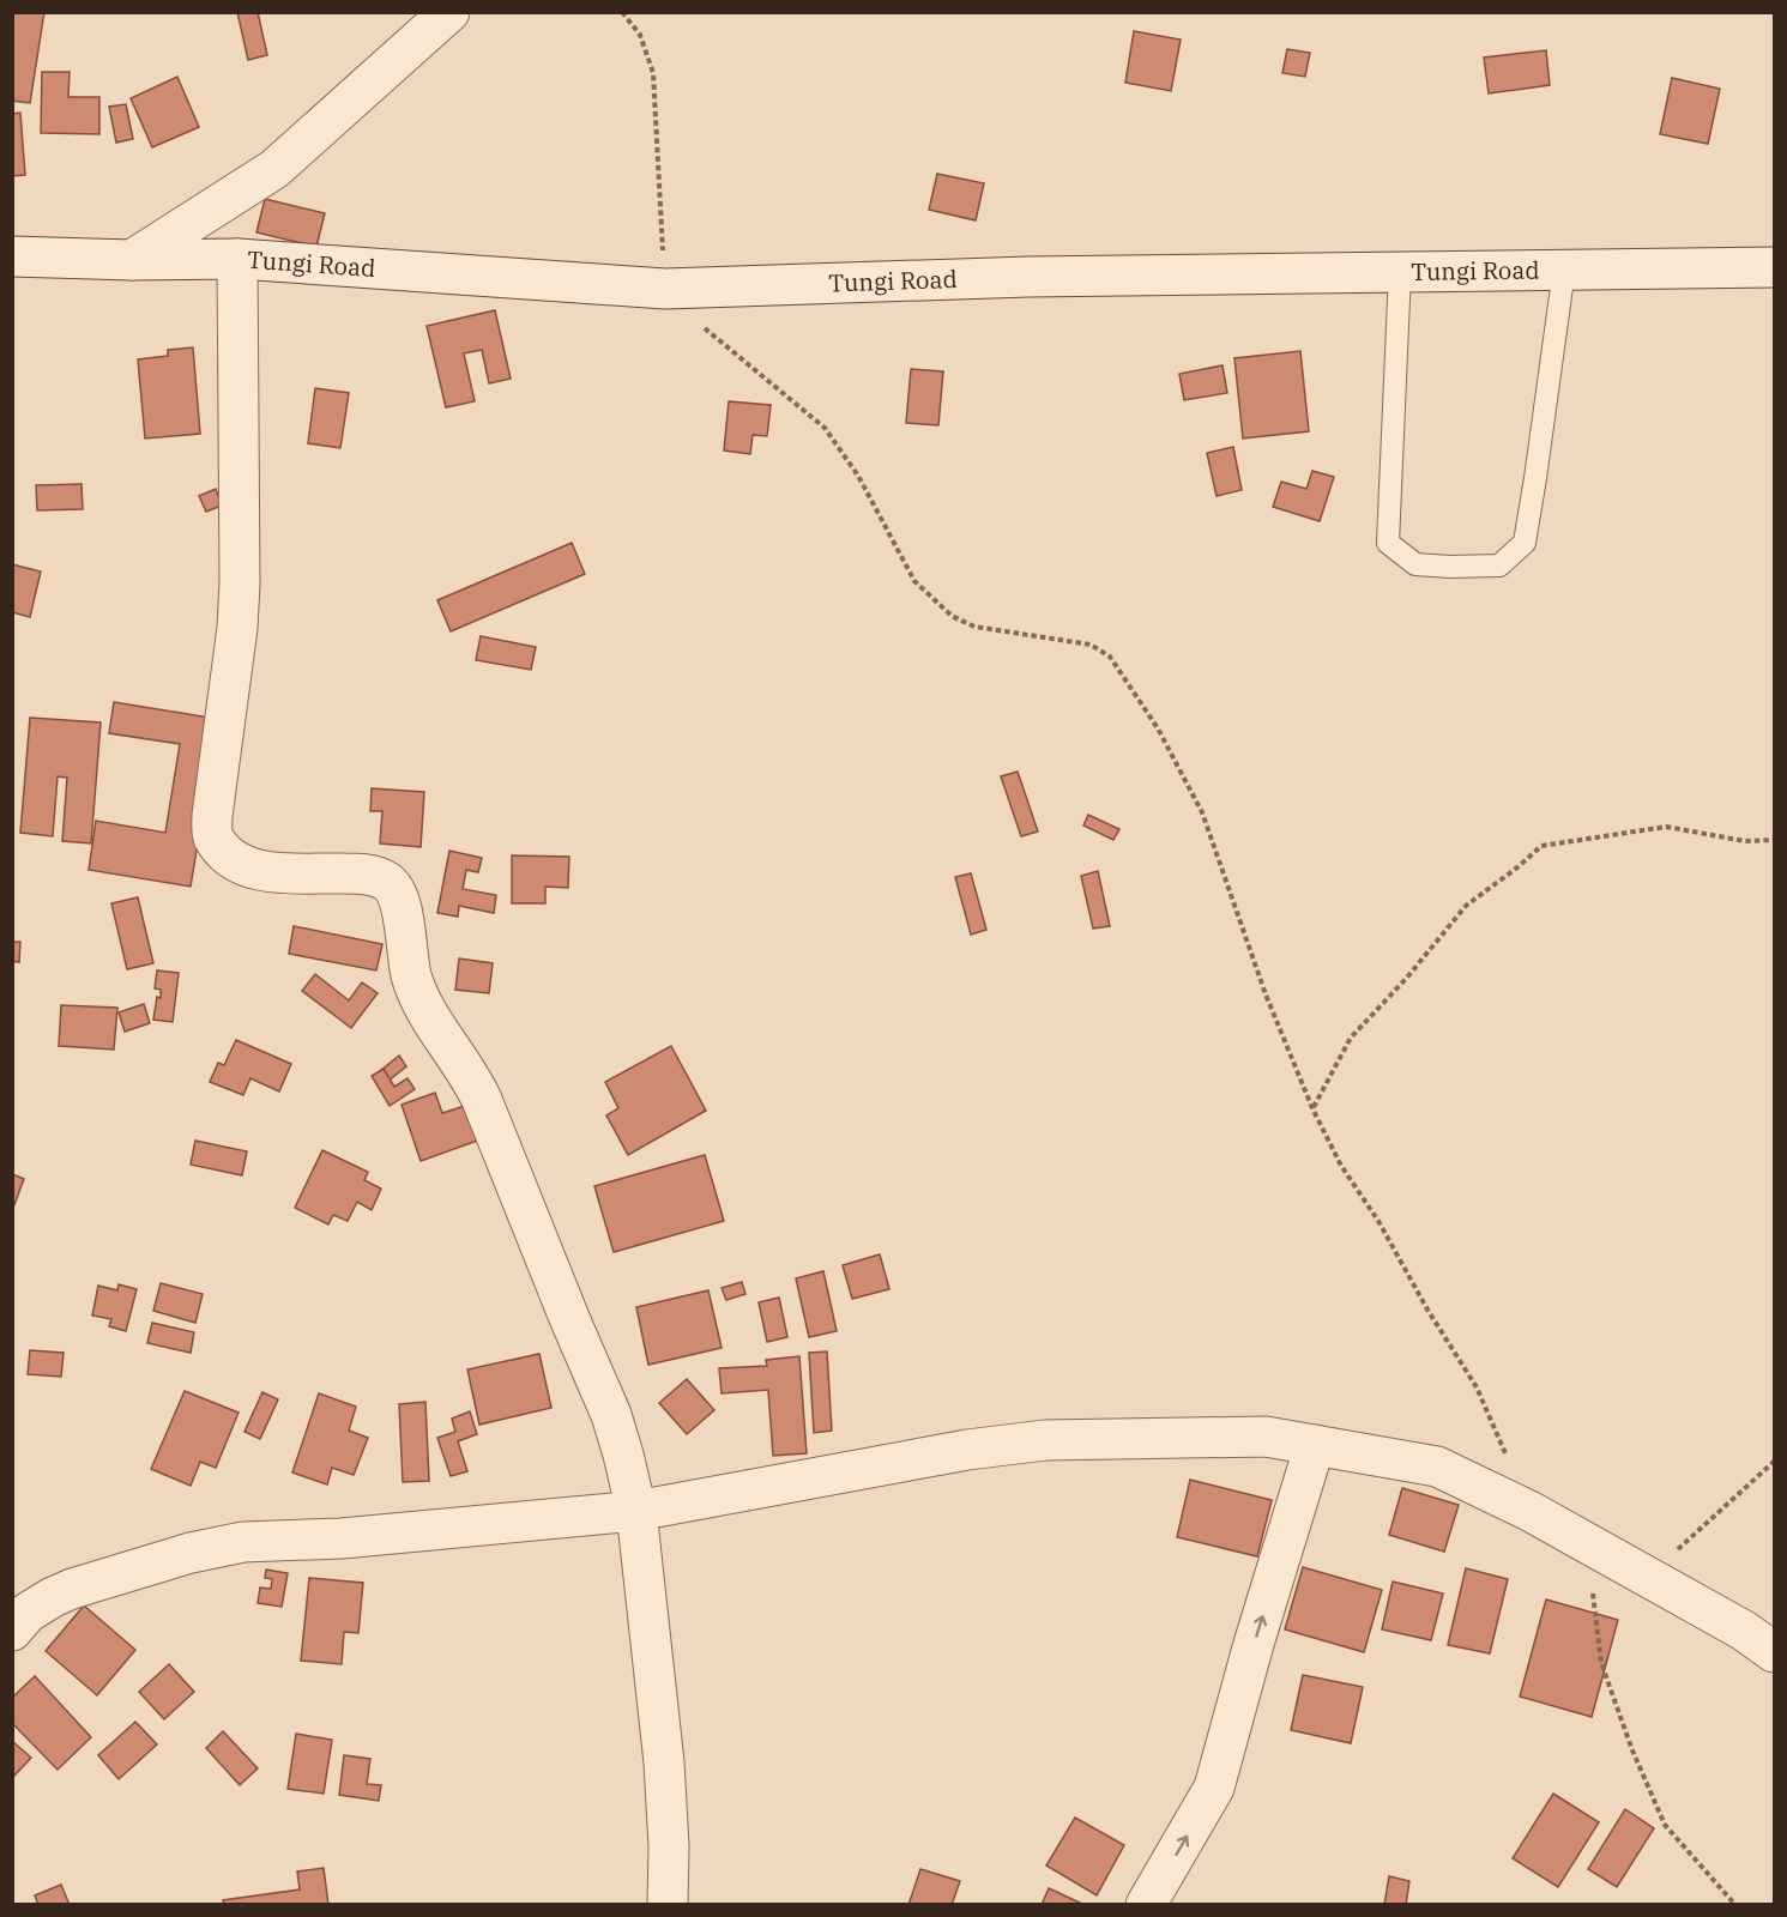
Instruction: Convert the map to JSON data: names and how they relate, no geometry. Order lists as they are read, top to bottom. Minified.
{"streets":{"street":["Tungi Road"]}}
